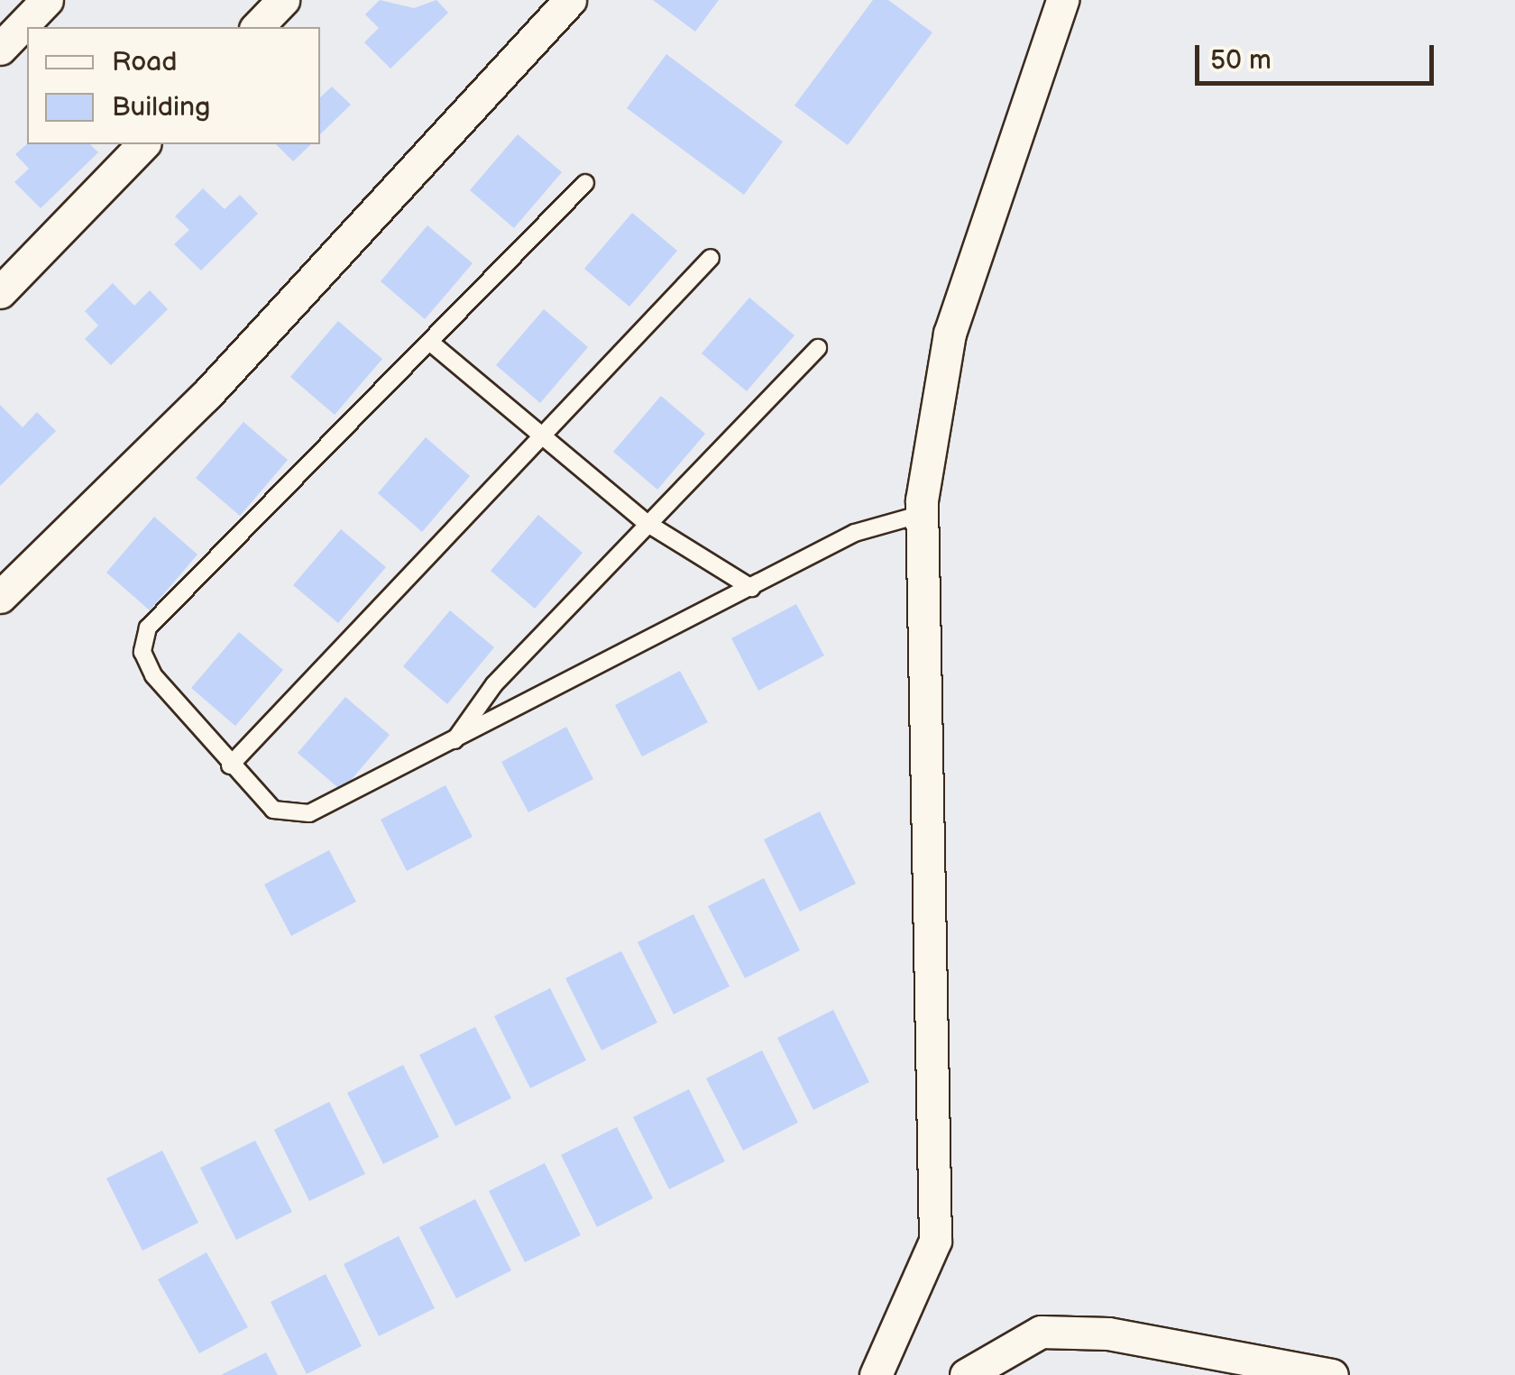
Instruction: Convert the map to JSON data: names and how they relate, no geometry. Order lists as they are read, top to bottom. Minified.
{"legend":["Road","Building"],"scale_bar":"50 m"}
